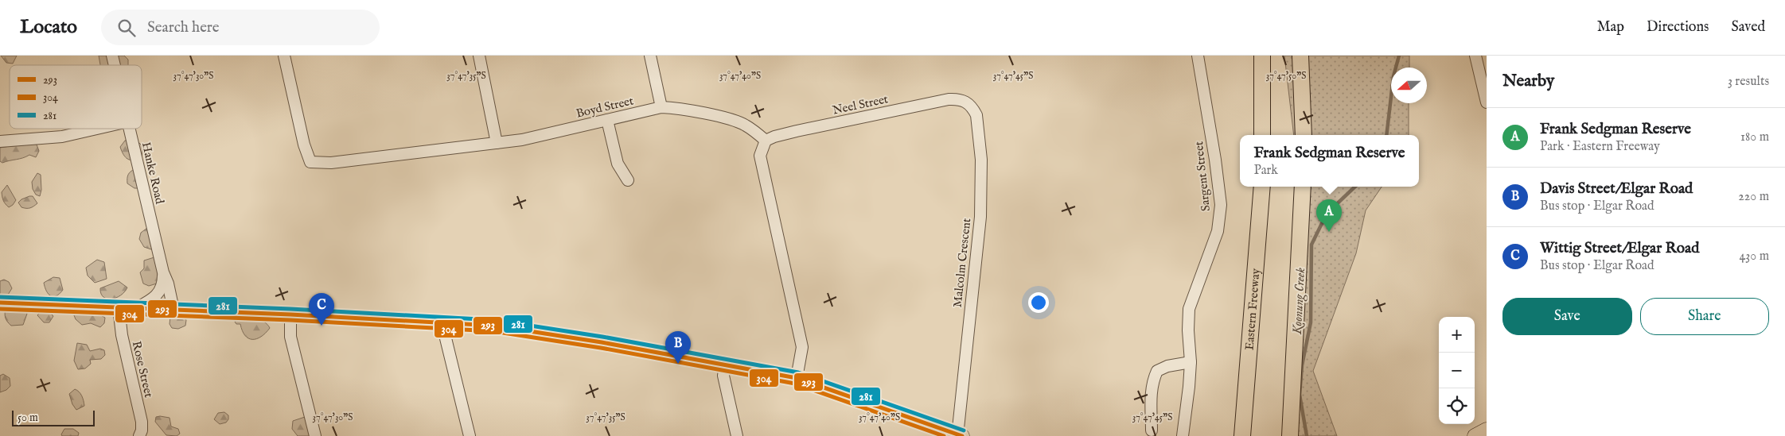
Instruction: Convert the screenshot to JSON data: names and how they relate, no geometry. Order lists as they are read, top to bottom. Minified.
{"streets":{"highway":["Eastern Freeway"],"street":["Neel Street","Boyd Street","Hanke Road","Sargent Street","Malcolm Crescent","Rose Street"]},"crossings":[["Neel Street","Boyd Street"],["Neel Street","Malcolm Crescent"]],"water":["Koonung Creek"],"lines":["transit line 281","transit line 293","transit line 304"],"legend":["293","304","281"],"scale_bar":"50 m","north":"left","page":{"header":"Locato","search":"Search here","nav":["Map","Directions","Saved"],"heading":["Nearby","3 results"],"list":[{"mark":"A","name":"Frank Sedgman Reserve","note":"Park · Eastern Freeway","value":"180 m"},{"mark":"B","name":"Davis Street/Elgar Road","note":"Bus stop · Elgar Road","value":"220 m"},{"mark":"C","name":"Wittig Street/Elgar Road","note":"Bus stop · Elgar Road","value":"430 m"}],"popup":["Frank Sedgman Reserve","Park"],"pins":["A","C","B"],"buttons":["Save","Share"],"map_buttons":["+","−"],"scale":"50 m"},"coordinates":["37°47'30\"S","37°47'35\"S","37°47'40\"S","37°47'45\"S","37°47'50\"S"]}
